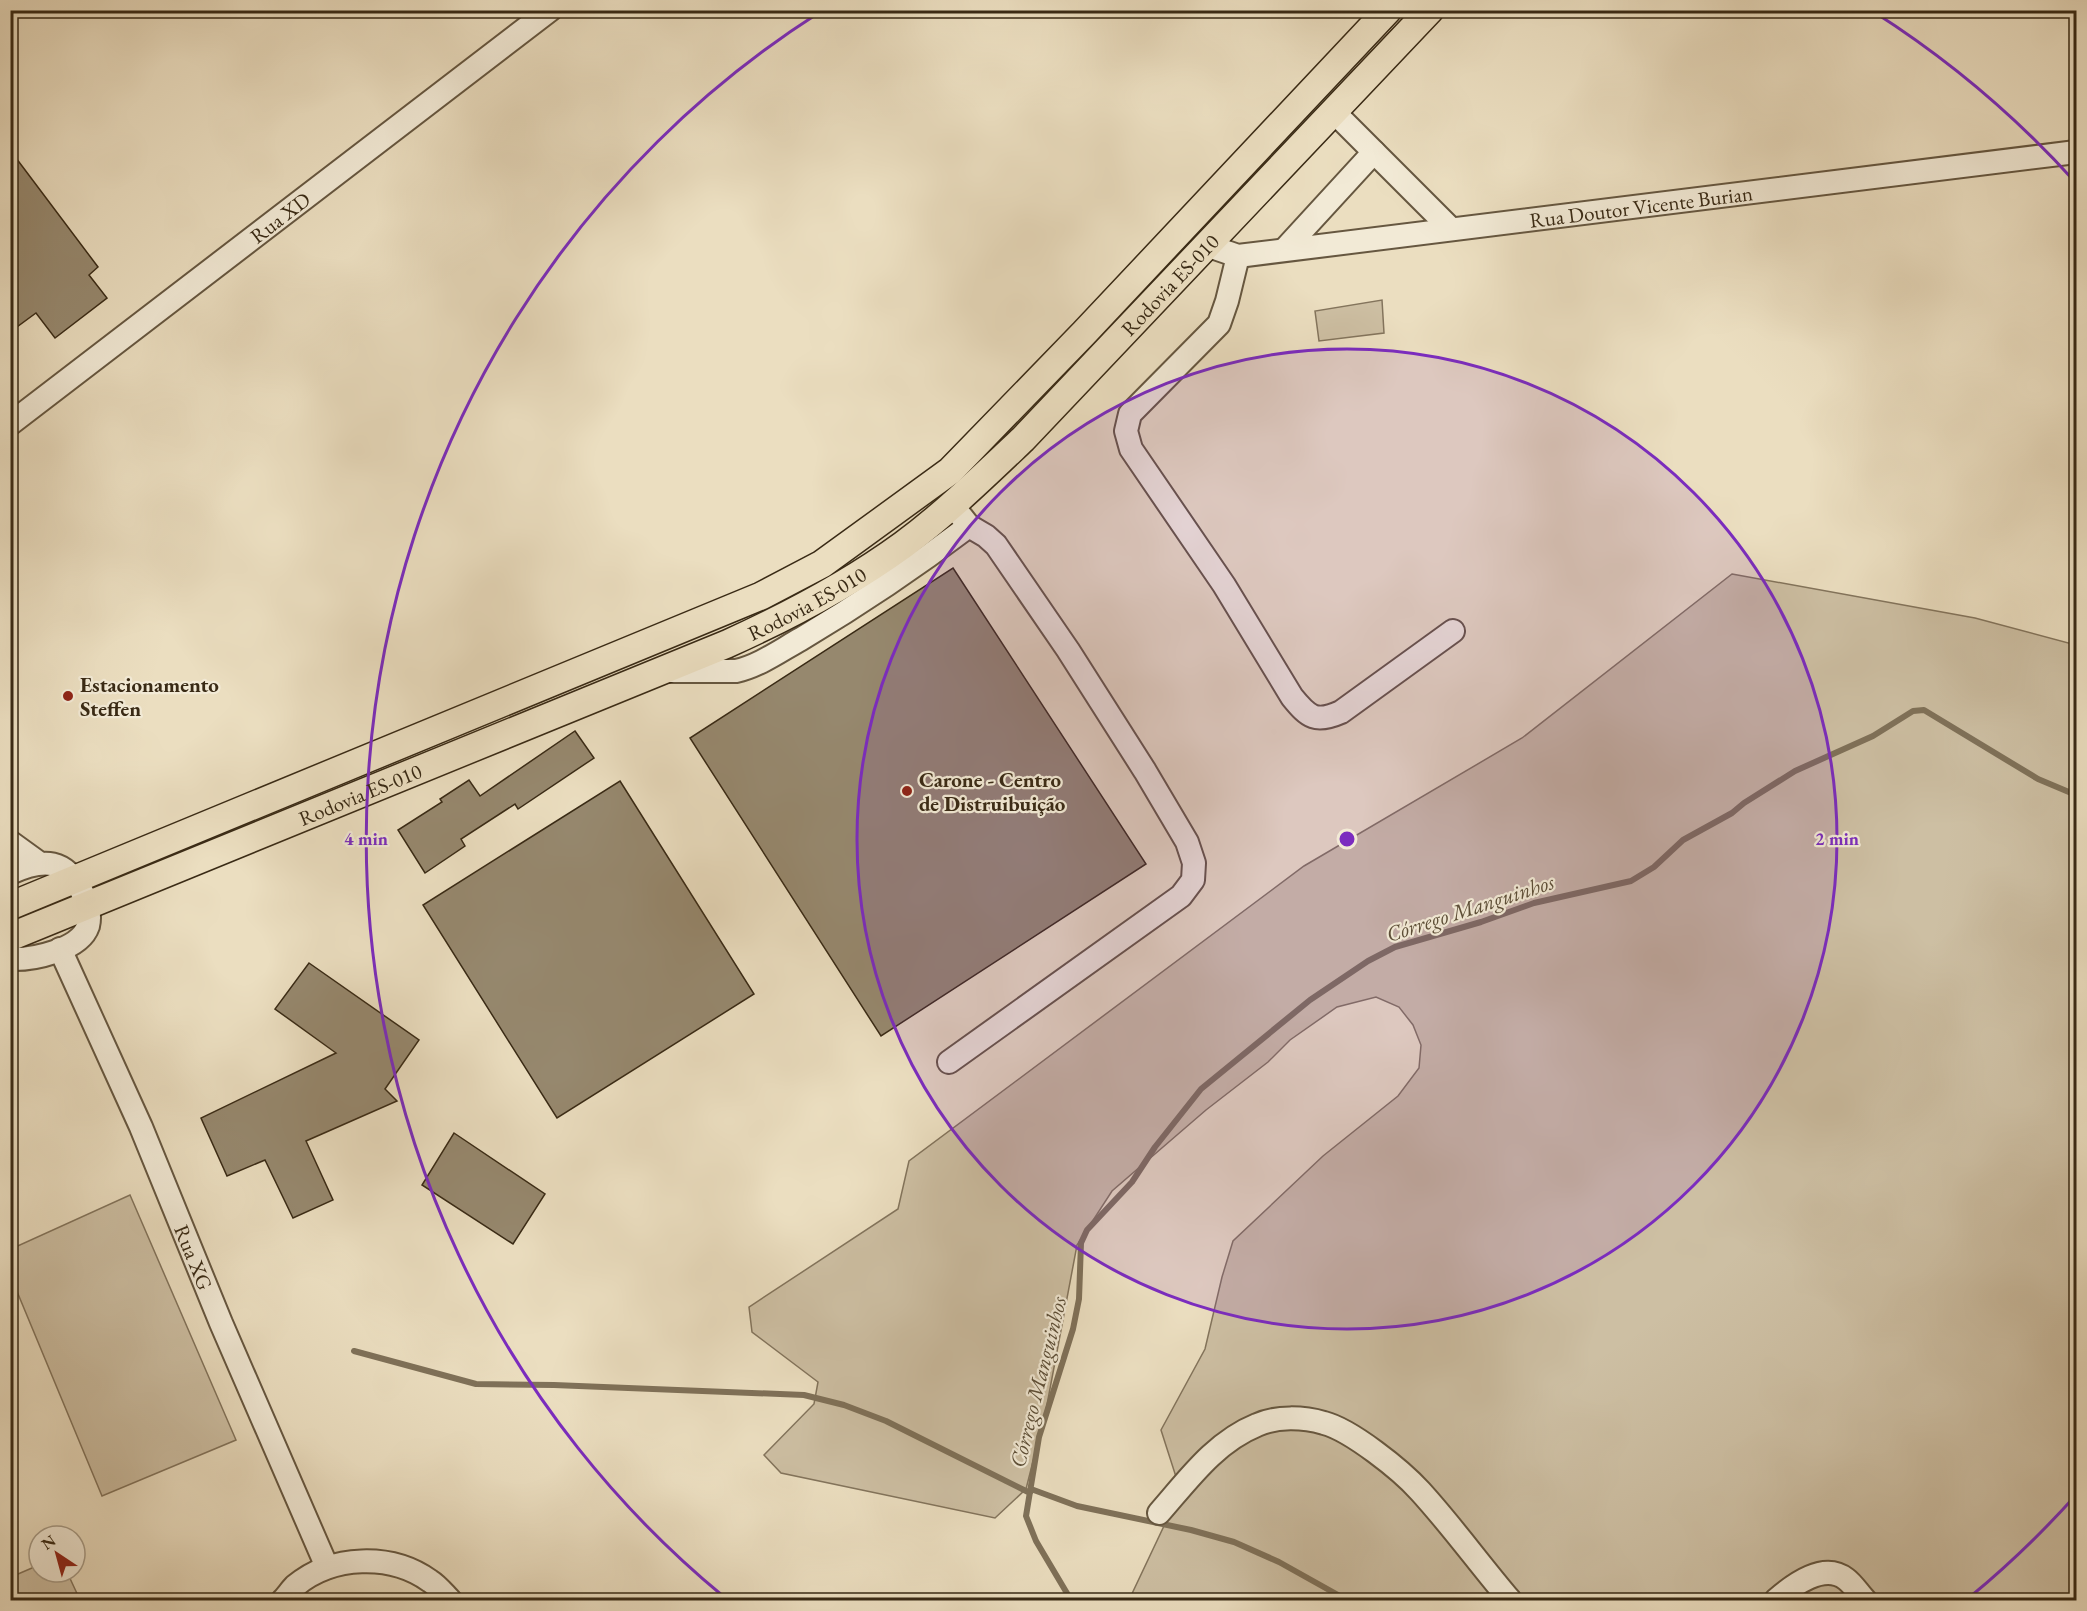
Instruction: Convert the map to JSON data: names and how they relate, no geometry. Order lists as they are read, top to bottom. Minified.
{"streets":{"main road":["Rodovia ES-010"],"street":["Rua Doutor Vicente Burian","Rua XD","Rua XG"]},"crossings":[["Rua Doutor Vicente Burian","Rodovia ES-010"]],"water":["Córrego Manguinhos"],"places":["Estacionamento Steffen","Carone - Centro de Distruibuição"],"north":"top left","rings":["2 min","4 min"]}
